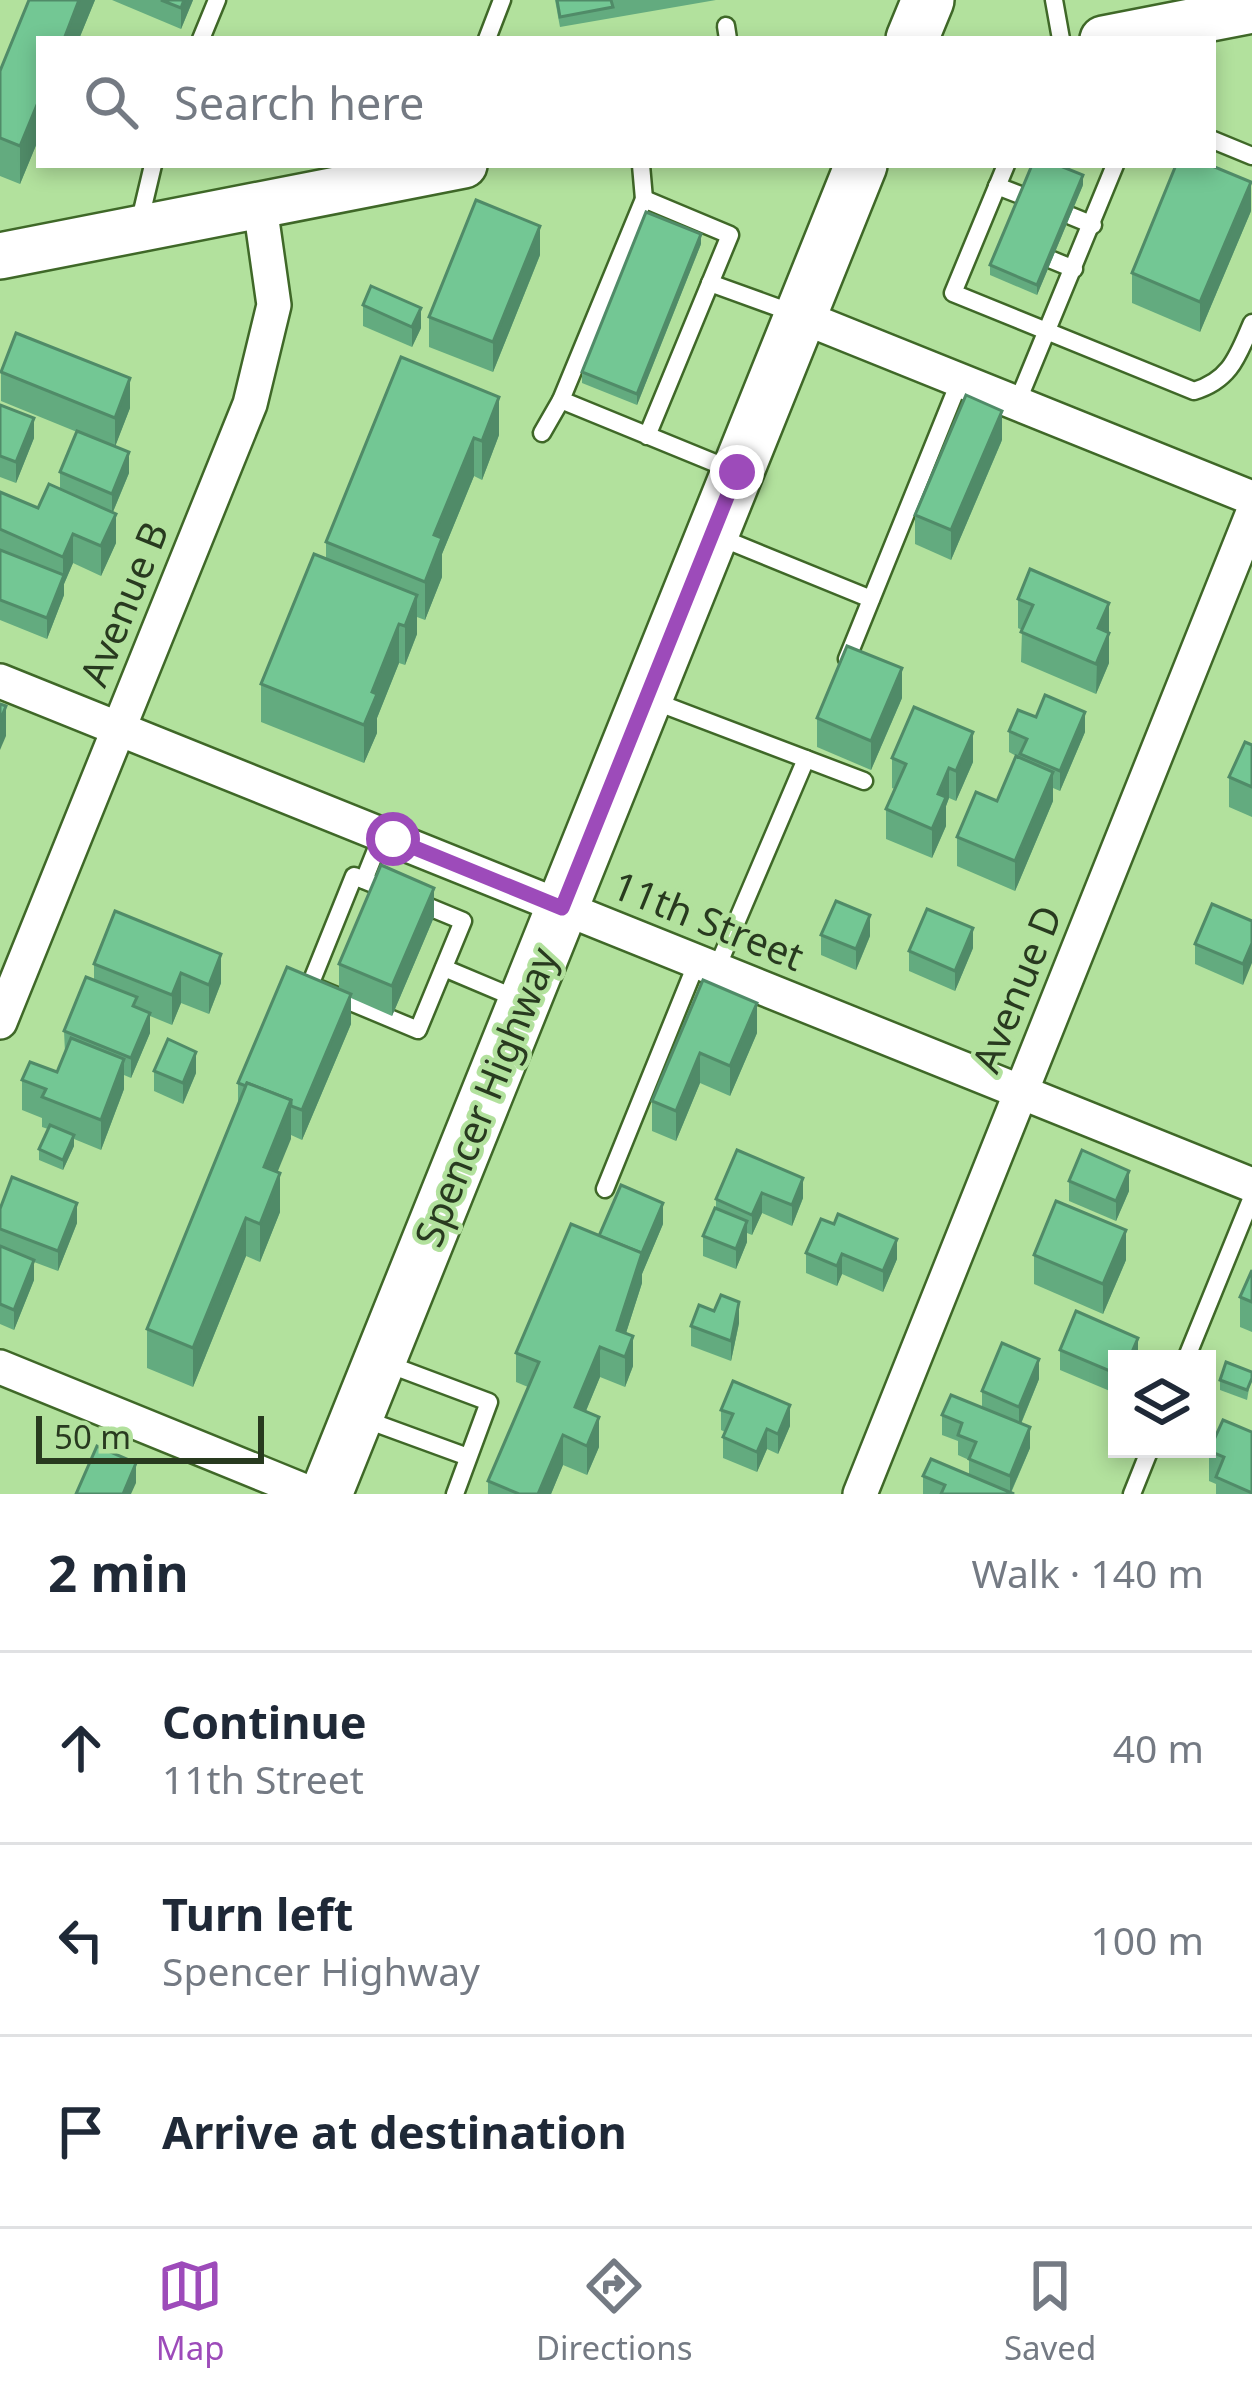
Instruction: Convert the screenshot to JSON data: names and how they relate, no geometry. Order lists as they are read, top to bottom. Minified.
{"streets":{"main road":["Spencer Highway"],"street":["Avenue B","11th Street","Avenue D"]},"crossings":[["Avenue B","11th Street"],["11th Street","Avenue D"],["11th Street","Spencer Highway"]],"scale_bar":"50 m","page":{"search":"Search here","scale":"50 m","heading":["2 min","Walk · 140 m"],"list":[["Continue","11th Street","40 m"],["Turn left","Spencer Highway","100 m"],"Arrive at destination"],"nav":["Map","Directions","Saved"]}}
